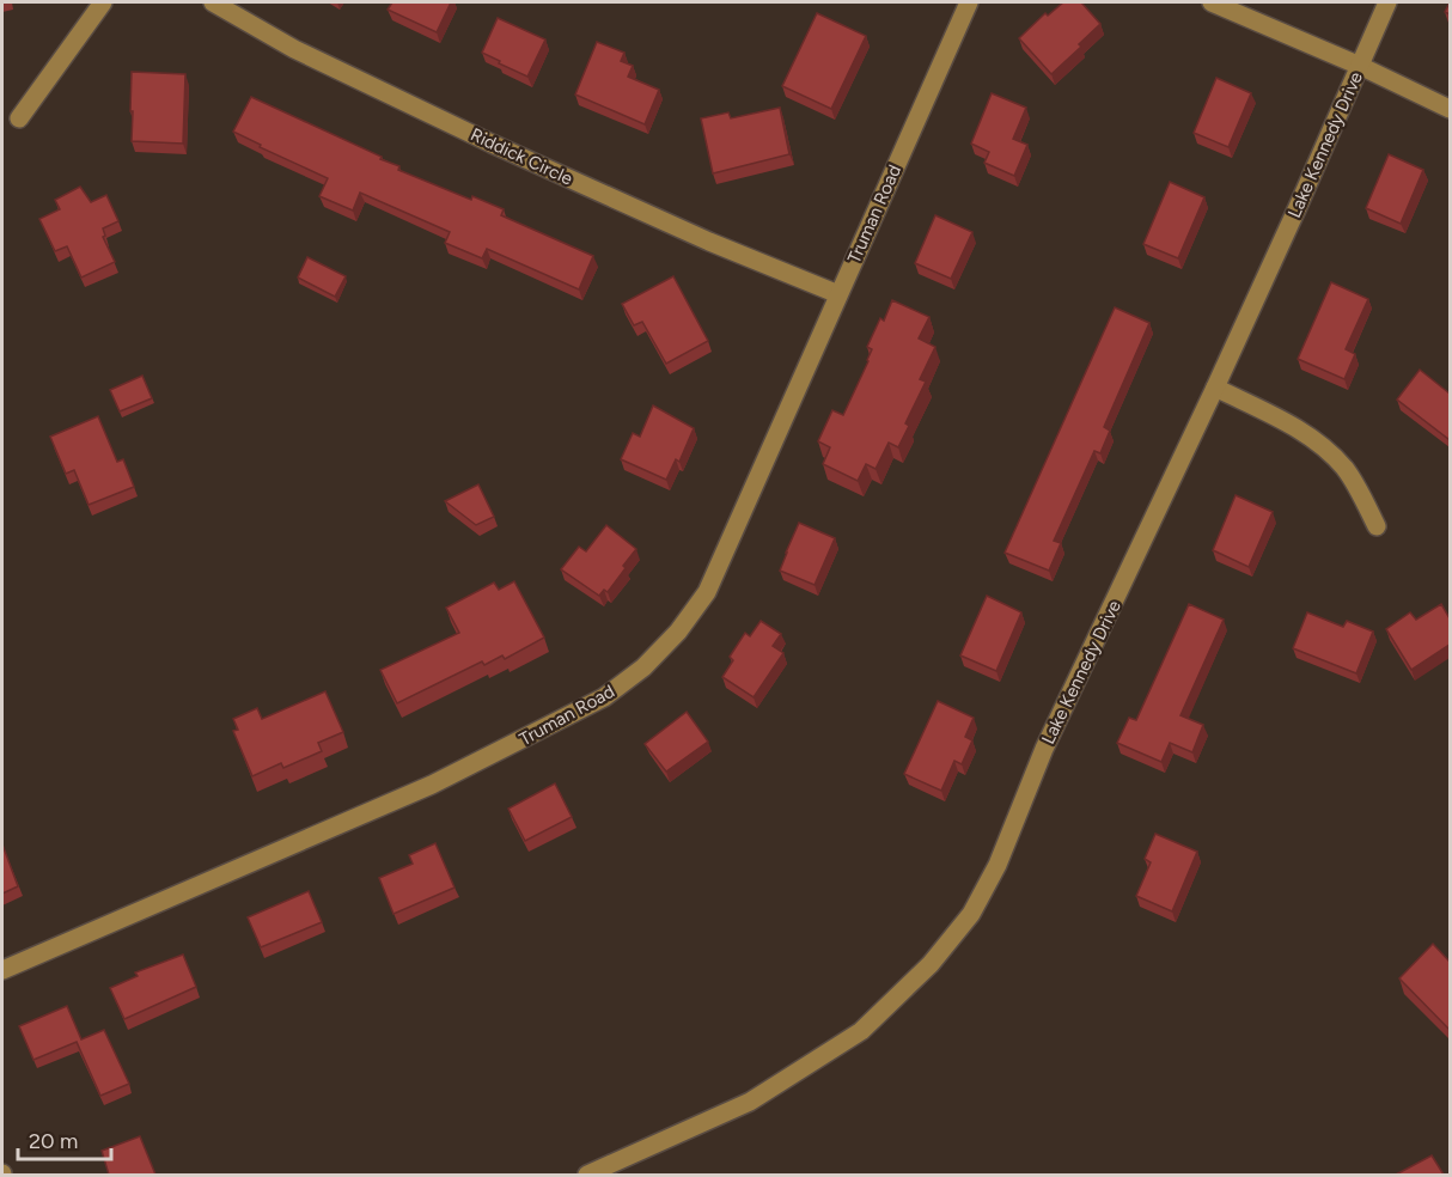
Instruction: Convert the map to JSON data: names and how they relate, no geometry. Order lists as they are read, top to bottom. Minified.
{"streets":{"street":["Lake Kennedy Drive","Riddick Circle","Truman Road"]},"crossings":[["Riddick Circle","Truman Road"]],"scale_bar":"20 m"}
